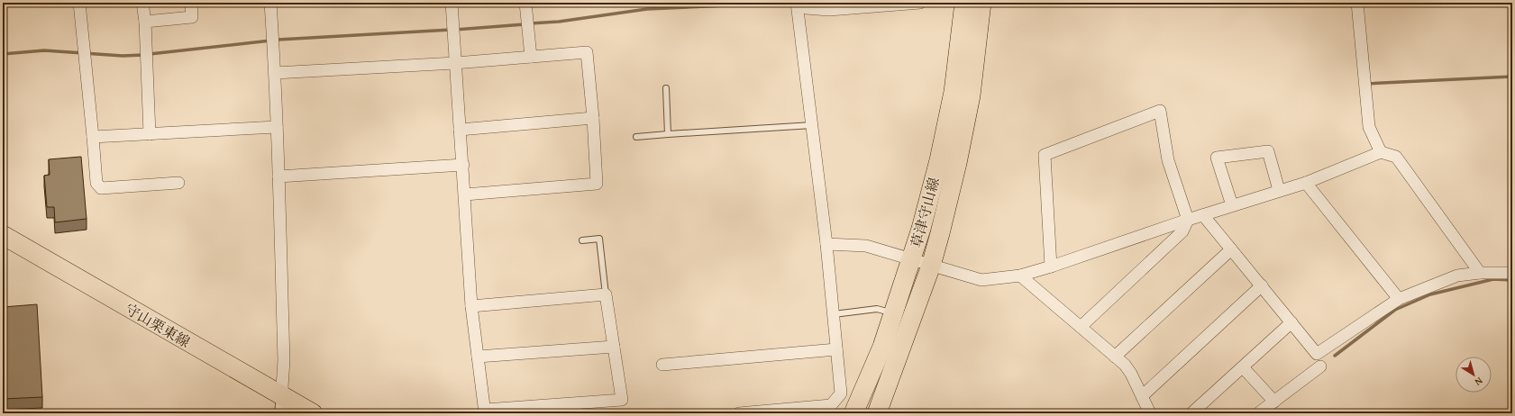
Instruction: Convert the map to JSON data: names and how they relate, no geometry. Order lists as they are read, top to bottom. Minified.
{"streets":{"main road":["草津守山線","守山栗東線"]},"north":"bottom right"}
